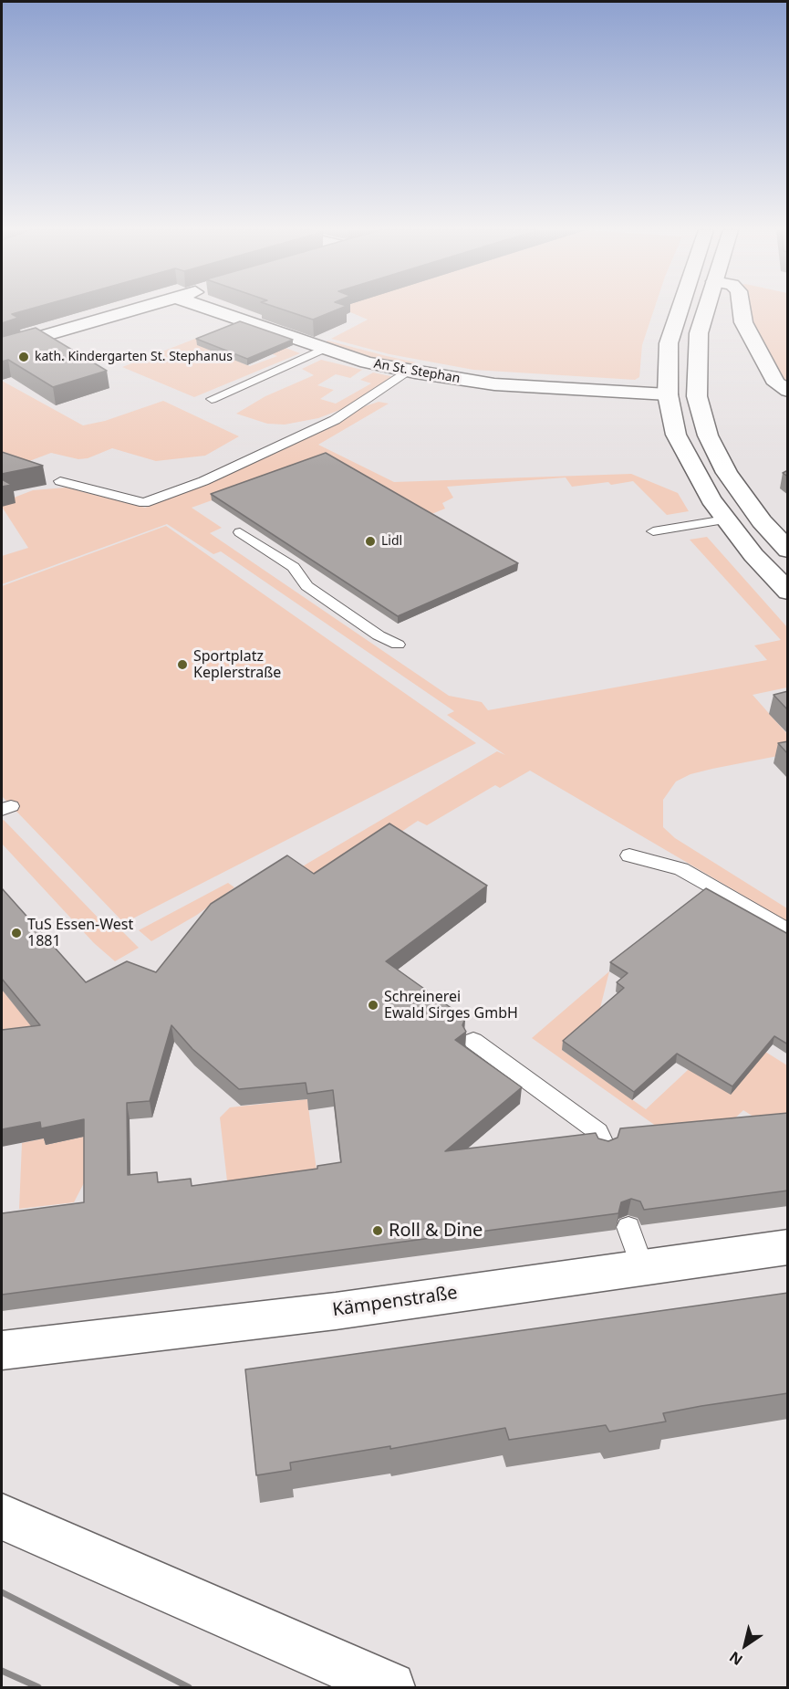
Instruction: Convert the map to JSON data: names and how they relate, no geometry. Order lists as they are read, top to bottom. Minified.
{"streets":{"main road":["An St. Stephan","Kämpenstraße"]},"places":["kath. Kindergarten St. Stephanus","Lidl","Sportplatz Keplerstraße","TuS Essen-West 1881","Schreinerei Ewald Sirges GmbH","Roll & Dine"],"north":"bottom left"}
